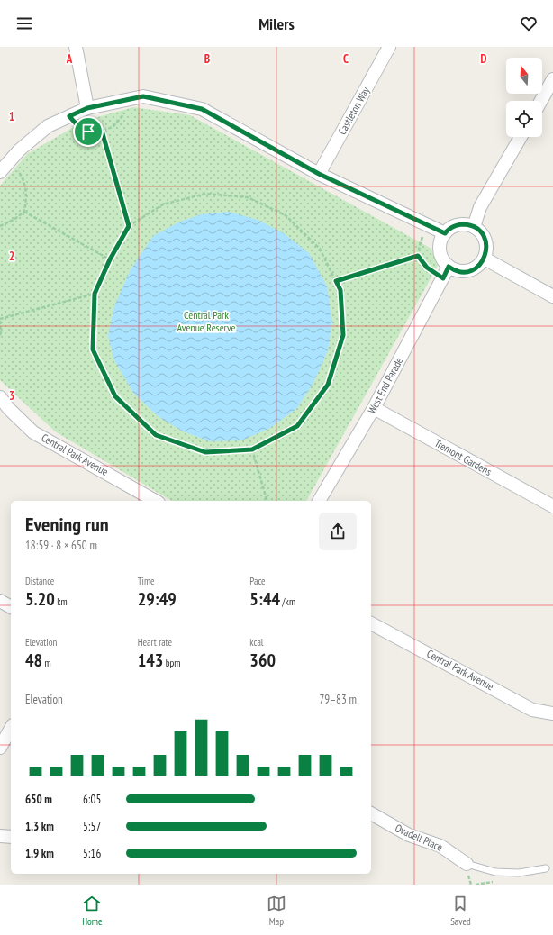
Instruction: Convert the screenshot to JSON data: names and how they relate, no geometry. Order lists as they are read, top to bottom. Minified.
{"streets":{"street":["Castleton Way","West End Parade","Central Park Avenue","Tremont Gardens","Ovadell Place"]},"crossings":[["West End Parade","Tremont Gardens"]],"parks":["Central Park Avenue Reserve"],"north":"top","page":{"header":"Milers","heading":["Evening run","18:59 · 8 × 650 m"],"stats":[["Distance","5.20 km"],["Time","29:49"],["Pace","5:44 /km"],["Elevation","48 m"],["Heart rate","143 bpm"],["kcal","360"]],"chart":["Elevation","79–83 m"],"list":[{"name":"650 m","note":"6:05"},{"name":"1.3 km","note":"5:57"},{"name":"1.9 km","note":"5:16"}],"tabs":["Home","Map","Saved"]},"grid":{"columns":["A","B","C","D"],"rows":["1","2","3"]}}
